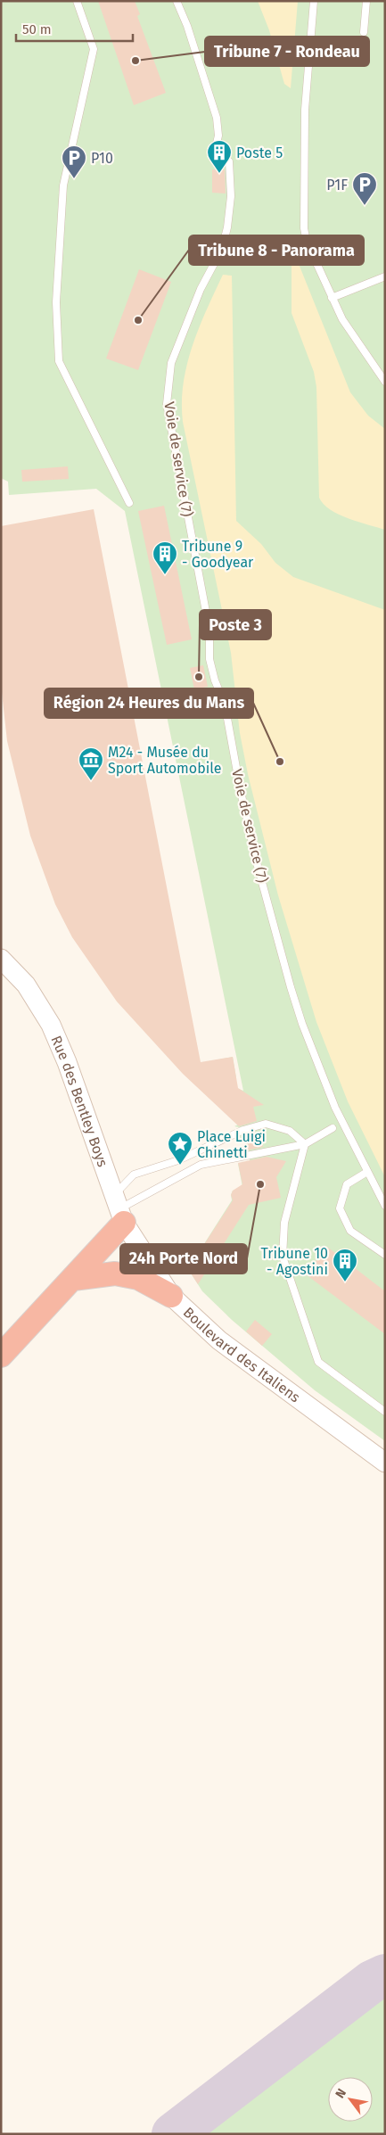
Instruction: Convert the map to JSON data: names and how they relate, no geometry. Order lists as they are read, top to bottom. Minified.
{"streets":{"street":["Rue des Bentley Boys","Boulevard des Italiens"],"lane":["Voie de service (7)"]},"crossings":[["Rue des Bentley Boys","Boulevard des Italiens"]],"places":{"other":["Tribune 7 - Rondeau","Tribune 8 - Panorama","Poste 3","Région 24 Heures du Mans","24h Porte Nord"],"building":["Poste 5","Tribune 9 - Goodyear","Tribune 10 - Agostini"],"parking":["P10","P1F"],"museum":["M24 - Musée du Sport Automobile"],"place":["Place Luigi Chinetti"]},"scale_bar":"50 m","north":"top left"}
